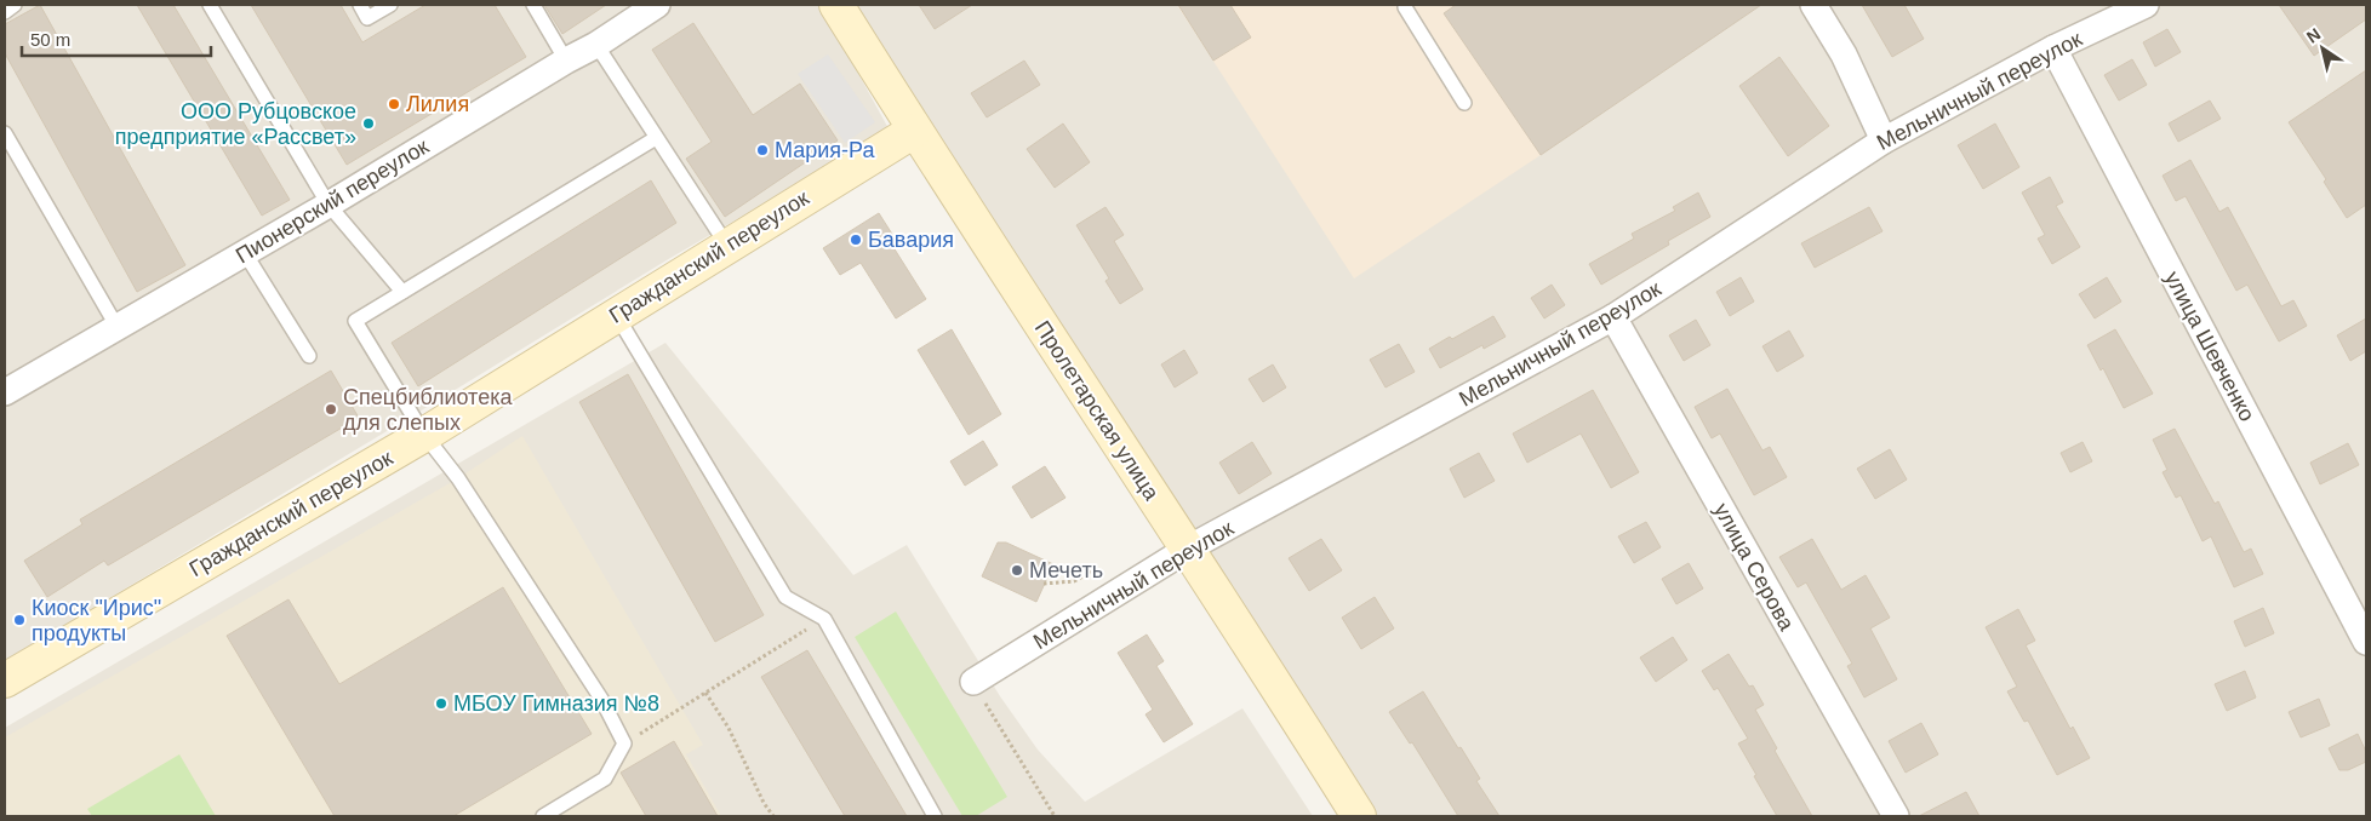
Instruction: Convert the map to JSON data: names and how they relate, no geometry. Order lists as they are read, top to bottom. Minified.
{"streets":{"street":["Мельничный переулок","Пионерский переулок","Гражданский переулок","улица Шевченко","Пролетарская улица","улица Серова"]},"crossings":[["Мельничный переулок","улица Шевченко"],["Мельничный переулок","Пролетарская улица"],["Мельничный переулок","улица Серова"],["Гражданский переулок","Пролетарская улица"]],"places":["Лилия","ООО Рубцовское предприятие «Рассвет»","Мария-Ра","Бавария","Спецбиблиотека для слепых","Мечеть","Киоск \"Ирис\" продукты","МБОУ Гимназия №8"],"scale_bar":"50 m","north":"top left"}
